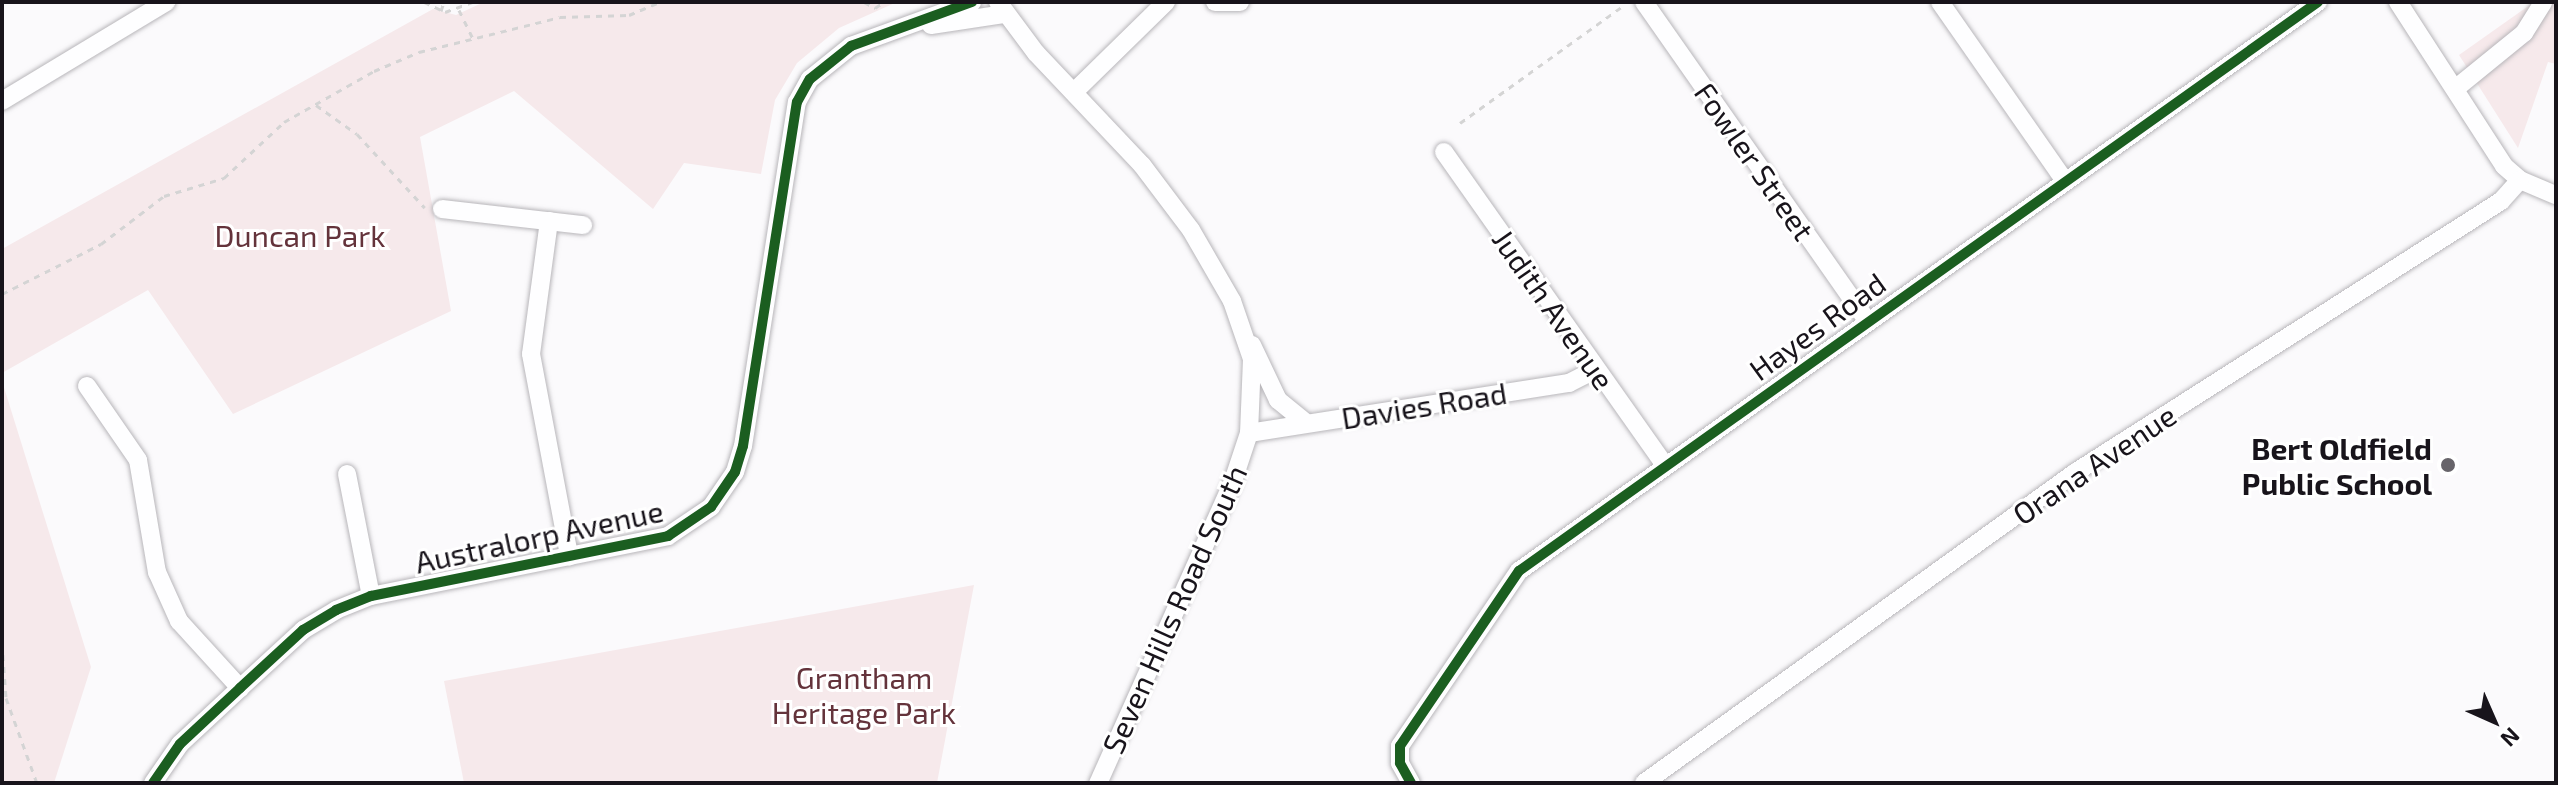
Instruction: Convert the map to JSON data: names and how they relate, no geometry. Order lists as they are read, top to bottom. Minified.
{"streets":{"street":["Fowler Street","Judith Avenue","Hayes Road","Davies Road","Orana Avenue","Australorp Avenue","Seven Hills Road South"]},"crossings":[["Fowler Street","Hayes Road"],["Judith Avenue","Hayes Road"],["Judith Avenue","Davies Road"],["Davies Road","Seven Hills Road South"],["Australorp Avenue","Seven Hills Road South"]],"parks":["Duncan Park","Grantham Heritage Park"],"places":["Bert Oldfield Public School"],"north":"bottom right"}
